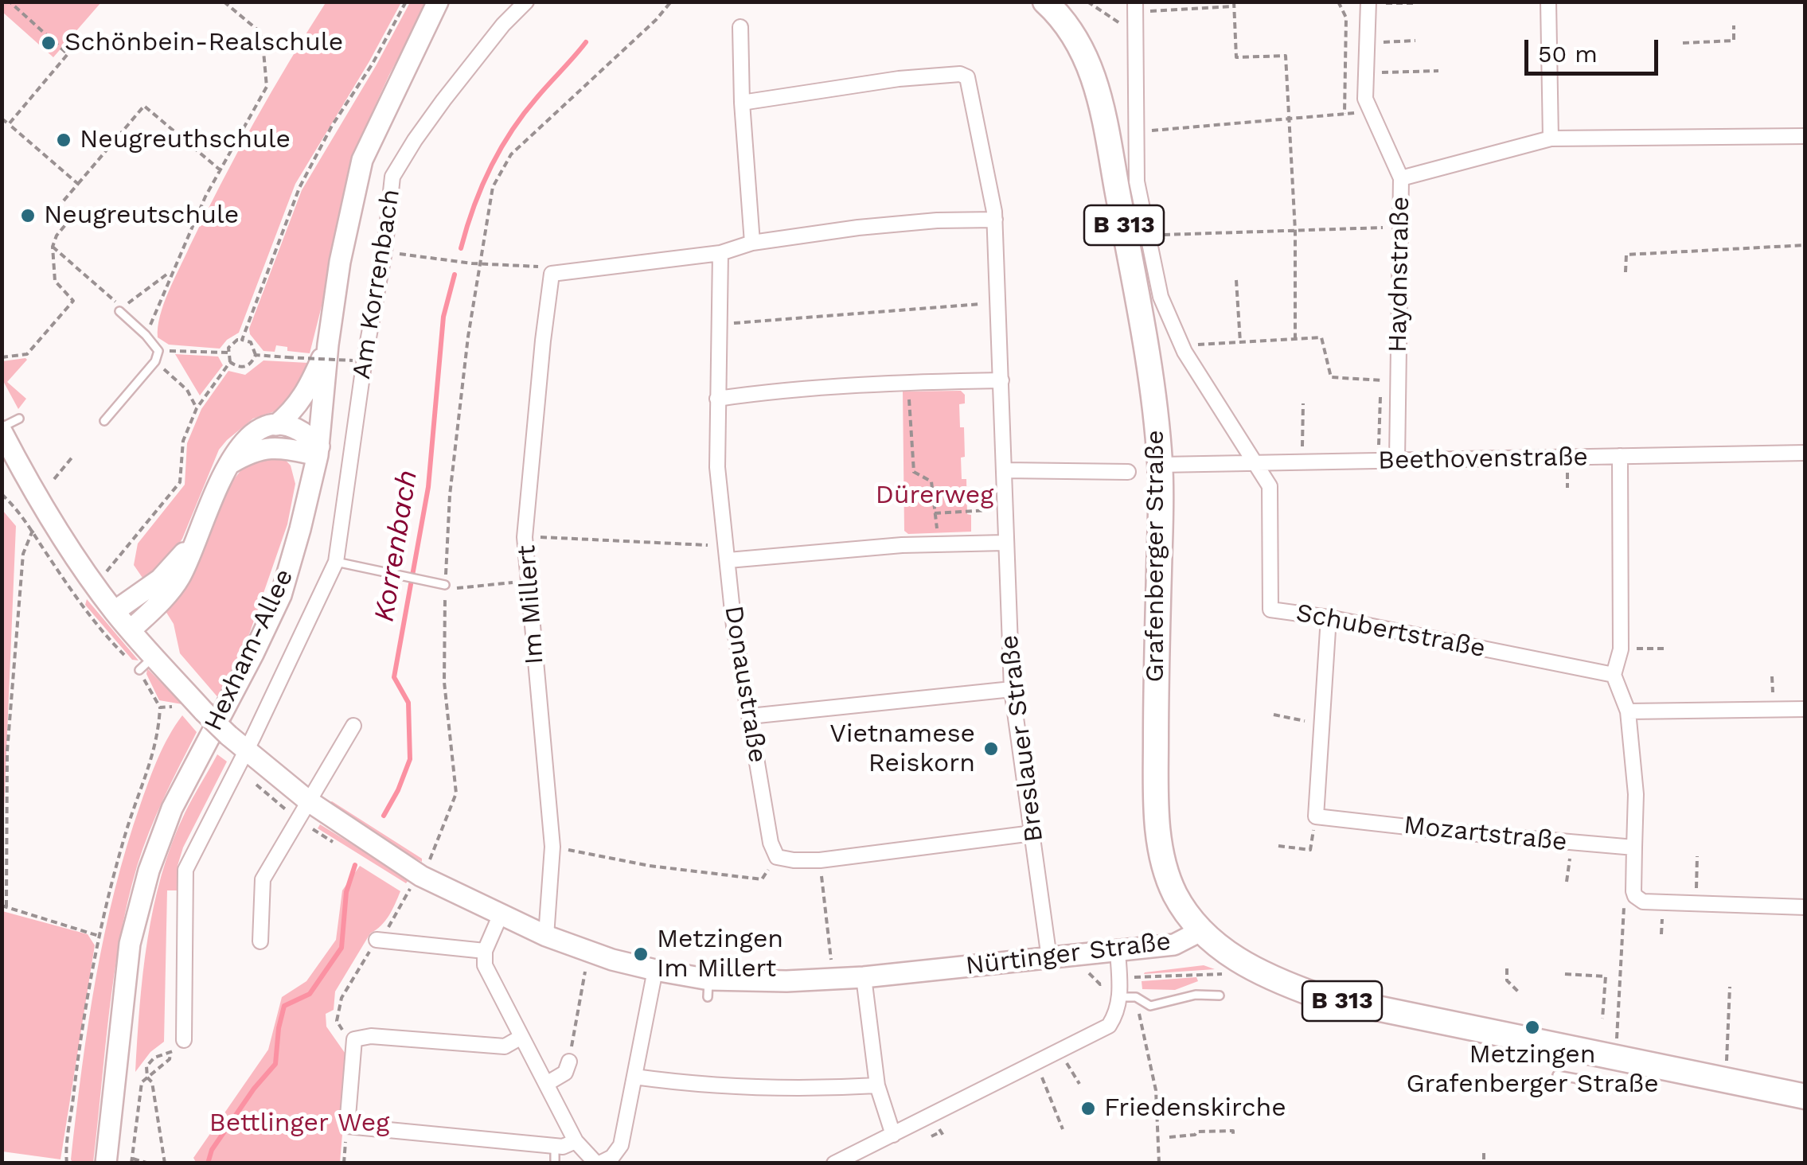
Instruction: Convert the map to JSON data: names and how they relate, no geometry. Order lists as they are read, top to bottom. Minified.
{"streets":{"main road":["B 313","Grafenberger Straße","Nürtinger Straße"],"street":["Haydnstraße","Am Korrenbach","Beethovenstraße","Im Millert","Schubertstraße","Hexham-Allee","Donaustraße","Breslauer Straße","Mozartstraße"]},"crossings":[["Haydnstraße","Beethovenstraße"],["Am Korrenbach","Nürtinger Straße"],["Beethovenstraße","Grafenberger Straße"],["Beethovenstraße","Schubertstraße"],["Grafenberger Straße","Nürtinger Straße"],["Im Millert","Nürtinger Straße"],["Breslauer Straße","Nürtinger Straße"]],"water":["Korrenbach"],"parks":["Dürerweg","Bettlinger Weg"],"places":["Schönbein-Realschule","Neugreuthschule","Neugreutschule","Vietnamese Reiskorn","Metzingen Im Millert","Metzingen Grafenberger Straße","Friedenskirche"],"scale_bar":"50 m"}
